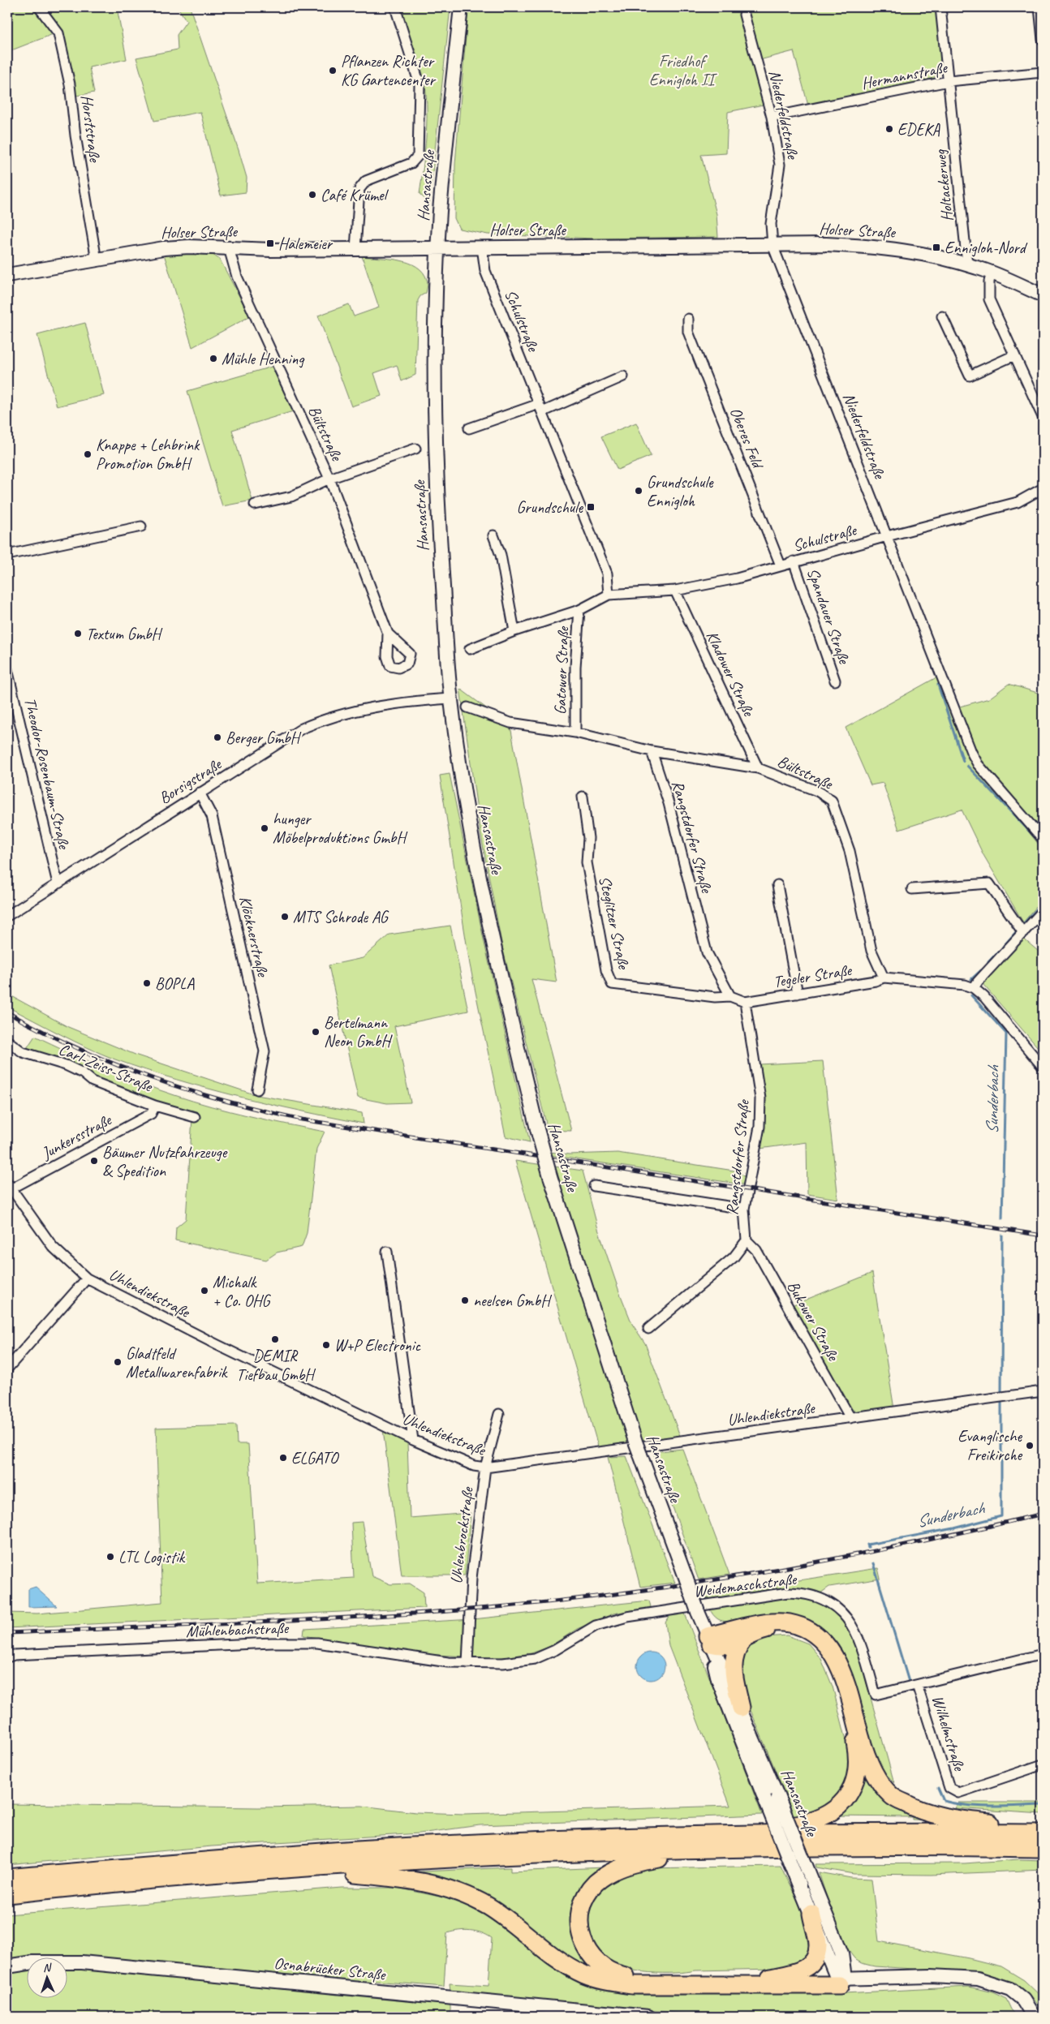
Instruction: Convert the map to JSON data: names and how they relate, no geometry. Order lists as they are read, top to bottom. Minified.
{"streets":{"main road":["Hansastraße","Holser Straße","Osnabrücker Straße"],"street":["Hermannstraße","Niederfeldstraße","Horststraße","Holtackerweg","Schulstraße","Bültstraße","Oberes Feld","Spandauer Straße","Gatower Straße","Kladower Straße","Theodor-Rosenbaum-Straße","Borsigstraße","Rangstdorfer Straße","Steglitzer Straße","Klöcknerstraße","Tegeler Straße","Carl-Zeiss-Straße","Junkersstraße","Uhlendiekstraße","Bukower Straße","Uhlenbrockstraße","Weidemaschstraße","Mühlenbachstraße","Wilhelmstraße"]},"crossings":[["Hermannstraße","Niederfeldstraße"],["Hermannstraße","Holtackerweg"],["Niederfeldstraße","Holser Straße"],["Niederfeldstraße","Schulstraße"],["Horststraße","Holser Straße"],["Hansastraße","Holser Straße"],["Hansastraße","Borsigstraße"],["Holtackerweg","Holser Straße"],["Holser Straße","Schulstraße"],["Holser Straße","Bültstraße"],["Schulstraße","Oberes Feld"],["Schulstraße","Spandauer Straße"],["Schulstraße","Gatower Straße"],["Schulstraße","Kladower Straße"],["Bültstraße","Gatower Straße"],["Bültstraße","Kladower Straße"],["Bültstraße","Rangstdorfer Straße"],["Bültstraße","Tegeler Straße"],["Theodor-Rosenbaum-Straße","Borsigstraße"],["Borsigstraße","Klöcknerstraße"],["Rangstdorfer Straße","Steglitzer Straße"],["Rangstdorfer Straße","Tegeler Straße"],["Rangstdorfer Straße","Bukower Straße"],["Carl-Zeiss-Straße","Junkersstraße"],["Junkersstraße","Uhlendiekstraße"],["Uhlendiekstraße","Bukower Straße"],["Uhlendiekstraße","Uhlenbrockstraße"],["Uhlenbrockstraße","Weidemaschstraße"],["Uhlenbrockstraße","Mühlenbachstraße"],["Weidemaschstraße","Mühlenbachstraße"],["Weidemaschstraße","Wilhelmstraße"]],"water":["Sunderbach"],"parks":["Friedhof Ennigloh II"],"places":{"other":["Pflanzen Richter KG Gartencenter","EDEKA","Café Krümel","Mühle Henning","Knappe + Lehbrink Promotion GmbH","Grundschule Ennigloh","Textum GmbH","Berger GmbH","hunger Möbelproduktions GmbH","MTS Schrode AG","BOPLA","Bertelmann Neon GmbH","Bäumer Nutzfahrzeuge & Spedition","Michalk + Co. OHG","neelsen GmbH","DEMIR Tiefbau GmbH","W+P Electronic","Gladtfeld Metallwarenfabrik","Evanglische Freikirche","ELGATO","LTL Logistik"],"transit":["Halemeier","Ennigloh-Nord","Grundschule"]},"north":"top"}
